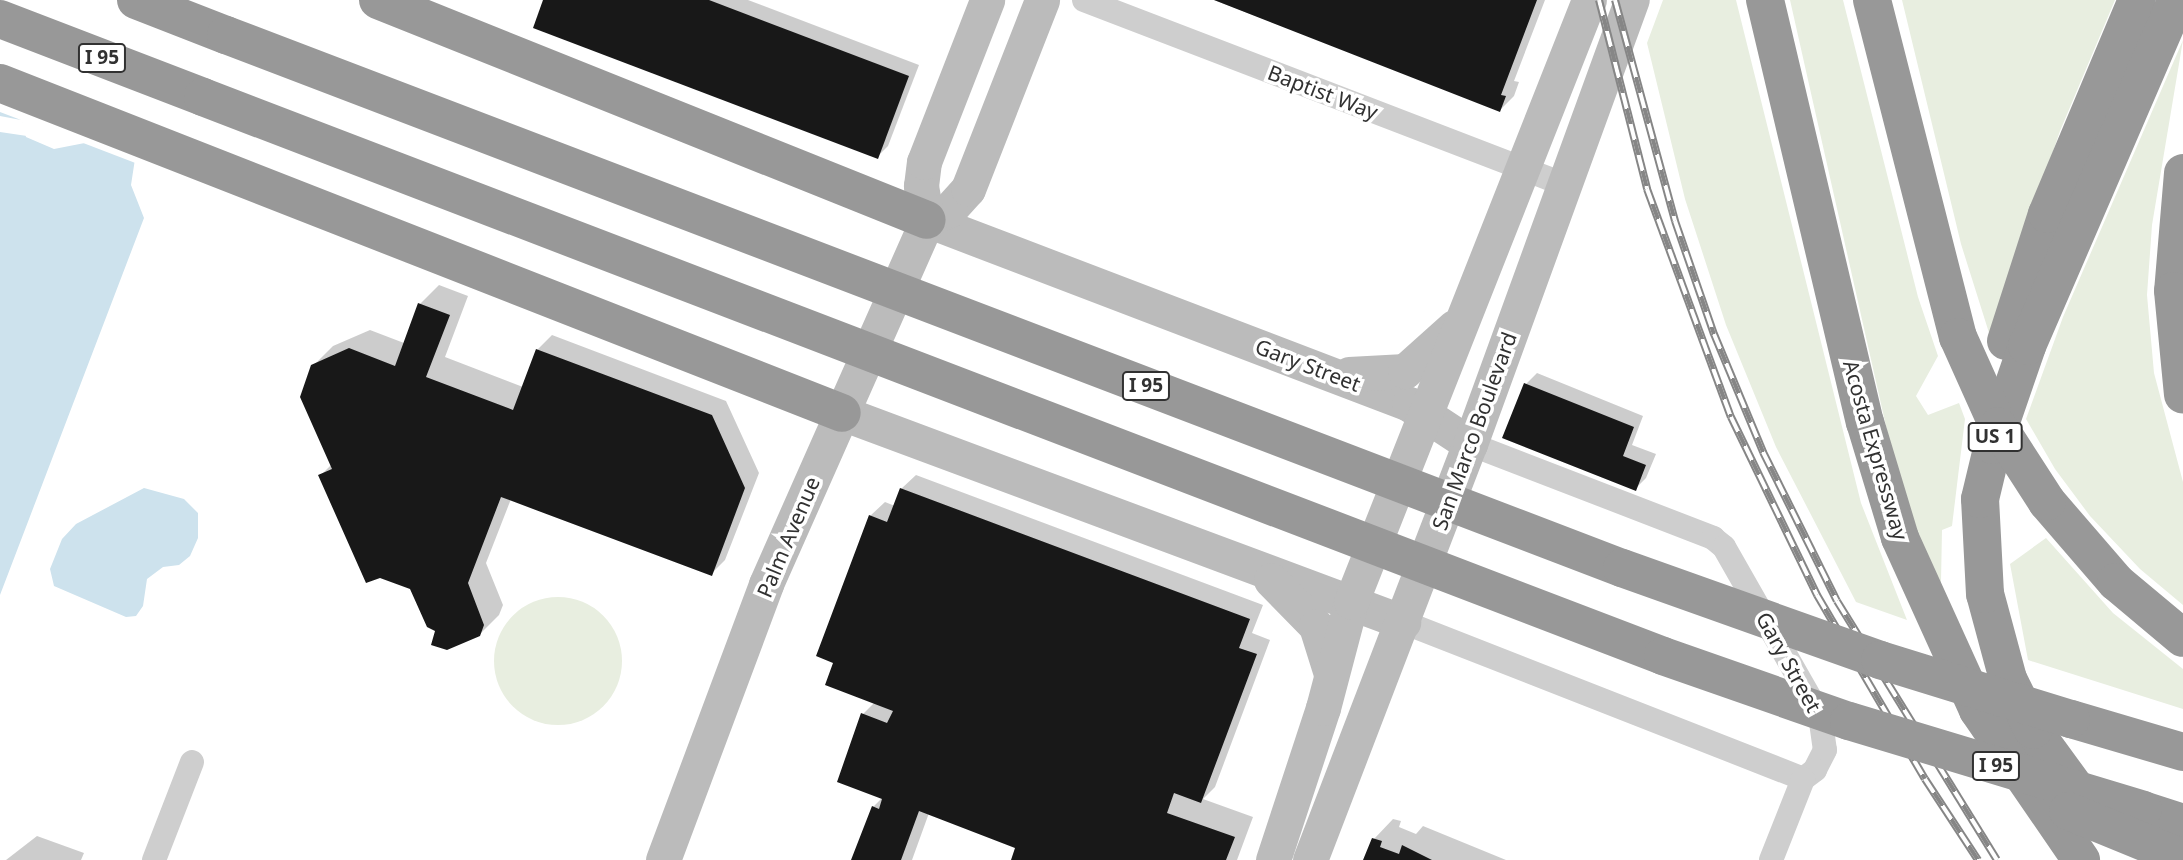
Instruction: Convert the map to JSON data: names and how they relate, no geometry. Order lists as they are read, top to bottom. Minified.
{"streets":{"highway":["I 95","US 1","Acosta Expressway"],"main road":["Gary Street","San Marco Boulevard","Palm Avenue"],"street":["Baptist Way"]},"crossings":[["Baptist Way","San Marco Boulevard"],["Gary Street","San Marco Boulevard"],["Gary Street","Palm Avenue"]]}
